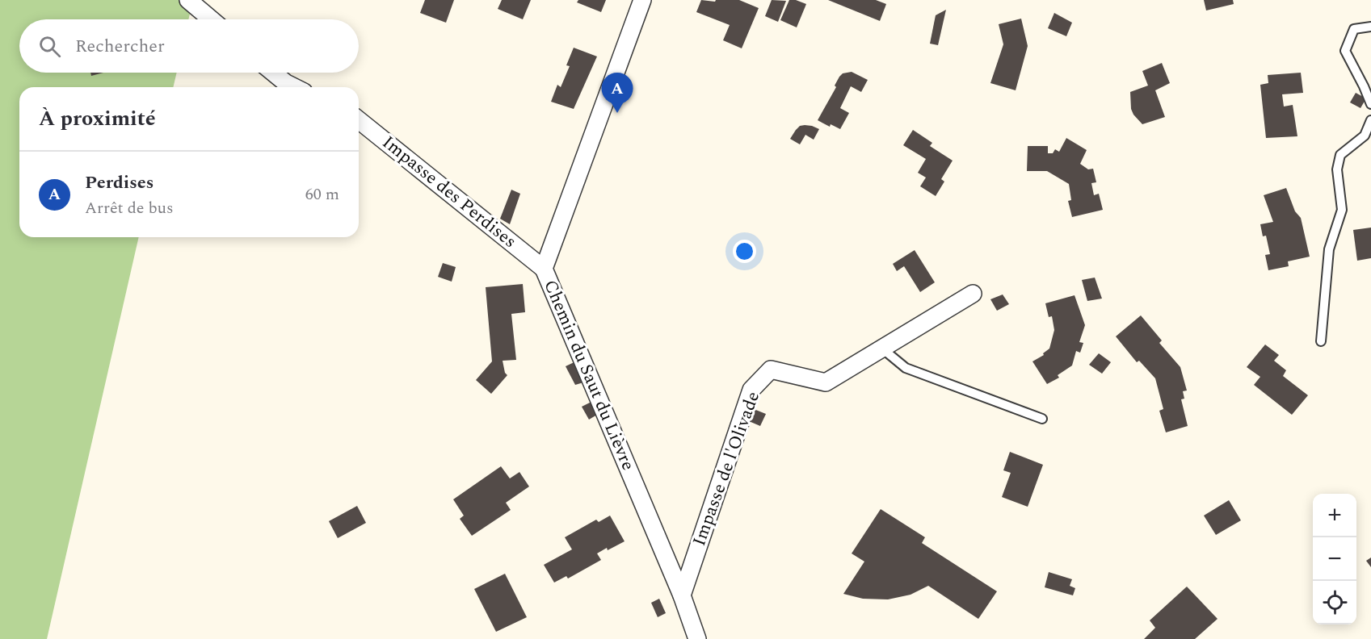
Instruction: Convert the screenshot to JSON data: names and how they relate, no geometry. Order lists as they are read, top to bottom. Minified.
{"streets":{"street":["Impasse des Perdises","Chemin du Saut du Lièvre","Impasse de l'Olivade"]},"crossings":[["Impasse des Perdises","Chemin du Saut du Lièvre"],["Chemin du Saut du Lièvre","Impasse de l'Olivade"]],"page":{"search":"Rechercher","pins":"A","heading":"À proximité","list":[{"mark":"A","name":"Perdises","note":"Arrêt de bus","value":"60 m"}],"map_buttons":["+","−"]}}
